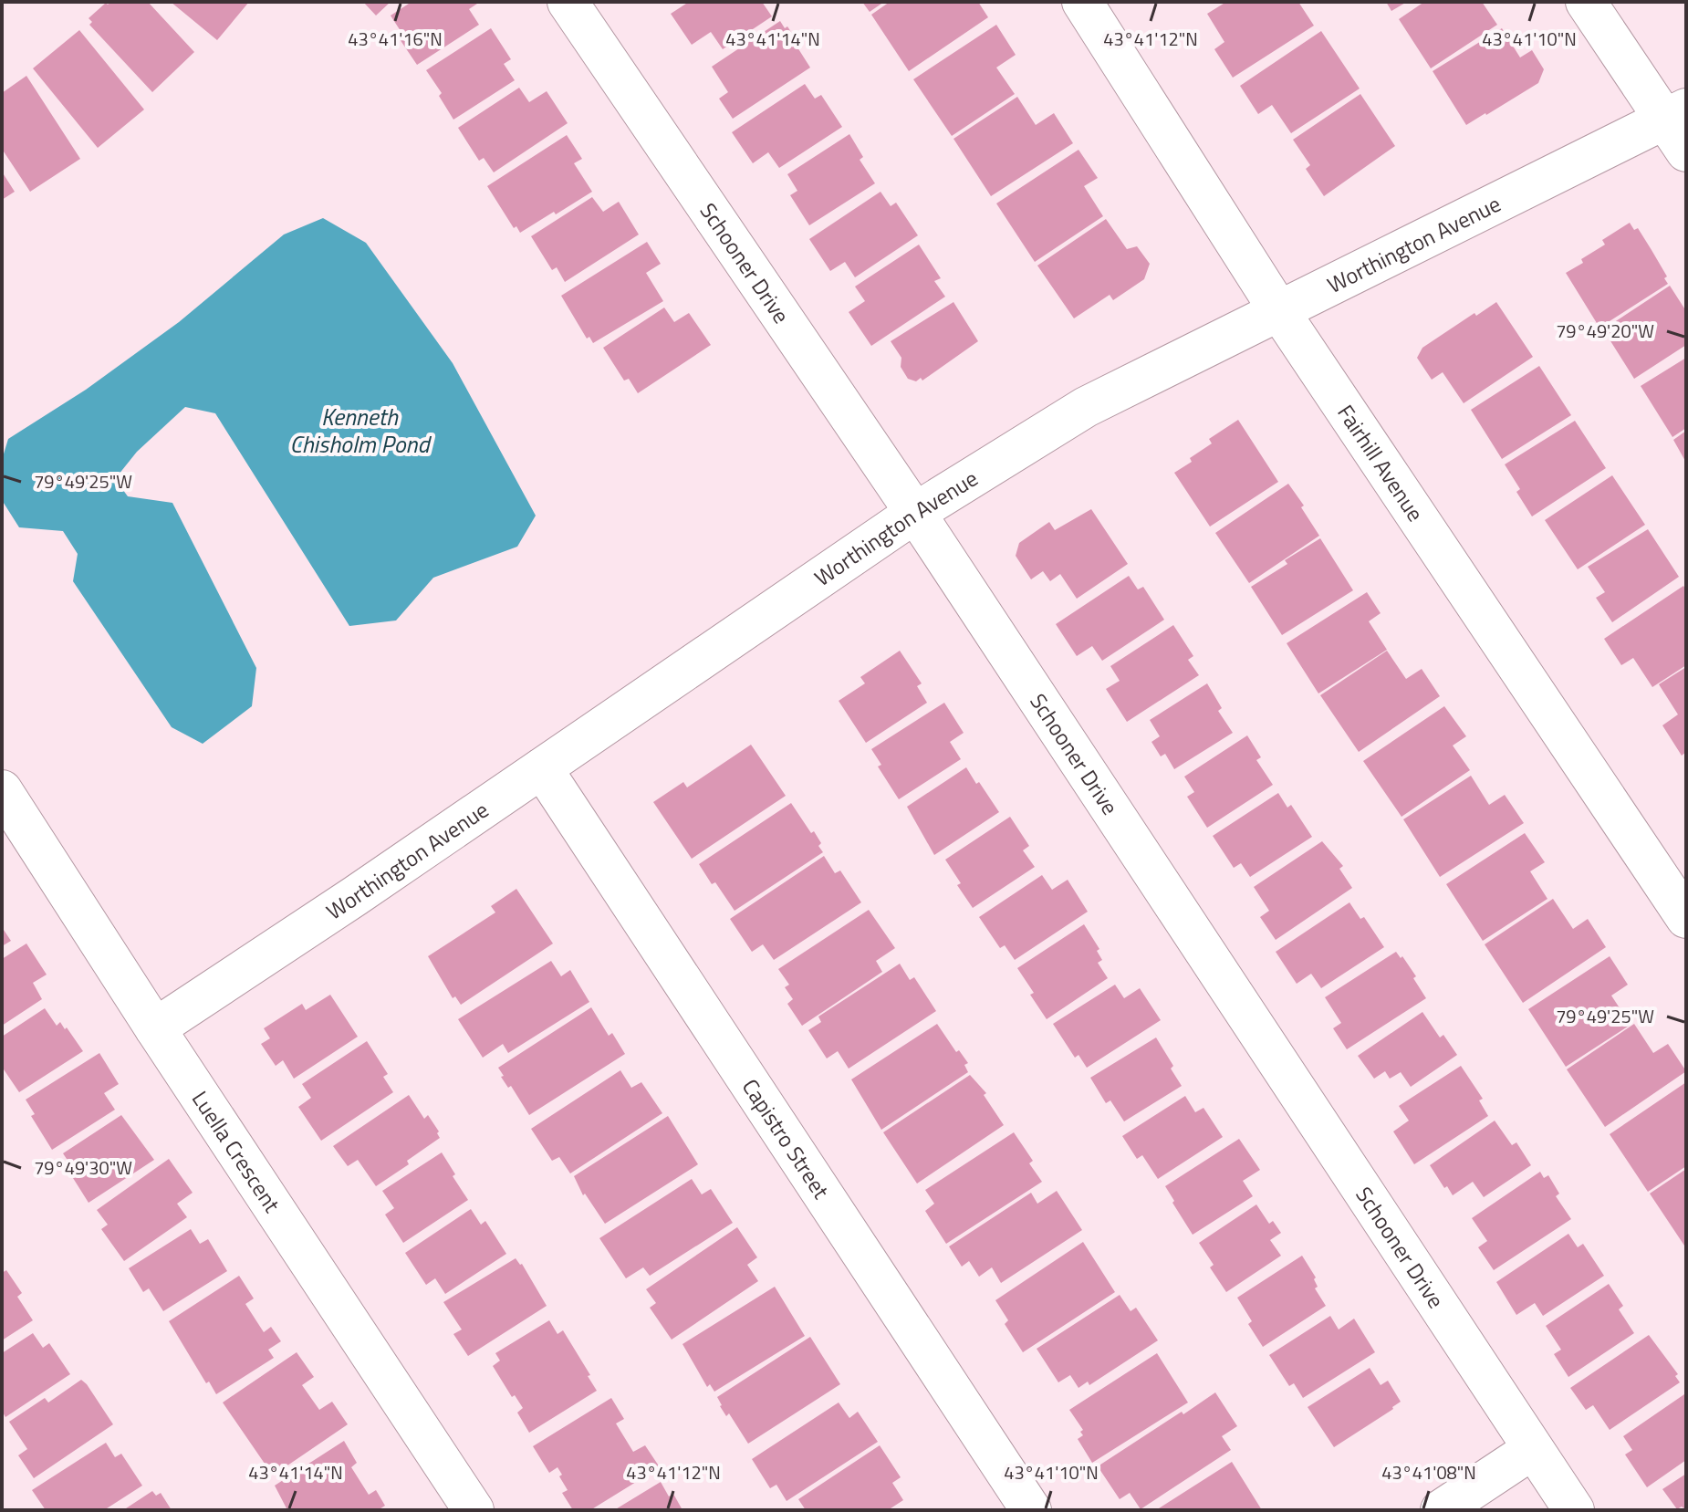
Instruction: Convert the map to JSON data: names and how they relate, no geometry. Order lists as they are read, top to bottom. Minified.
{"streets":{"street":["Worthington Avenue","Schooner Drive","Fairhill Avenue","Capistro Street","Luella Crescent"]},"crossings":[["Worthington Avenue","Schooner Drive"],["Worthington Avenue","Fairhill Avenue"],["Worthington Avenue","Capistro Street"],["Worthington Avenue","Luella Crescent"]],"water":["Kenneth Chisholm Pond"],"coordinates":["43°41'16\"N","43°41'14\"N","43°41'12\"N","43°41'10\"N","79°49'20\"W","79°49'25\"W","79°49'30\"W","43°41'08\"N"]}
